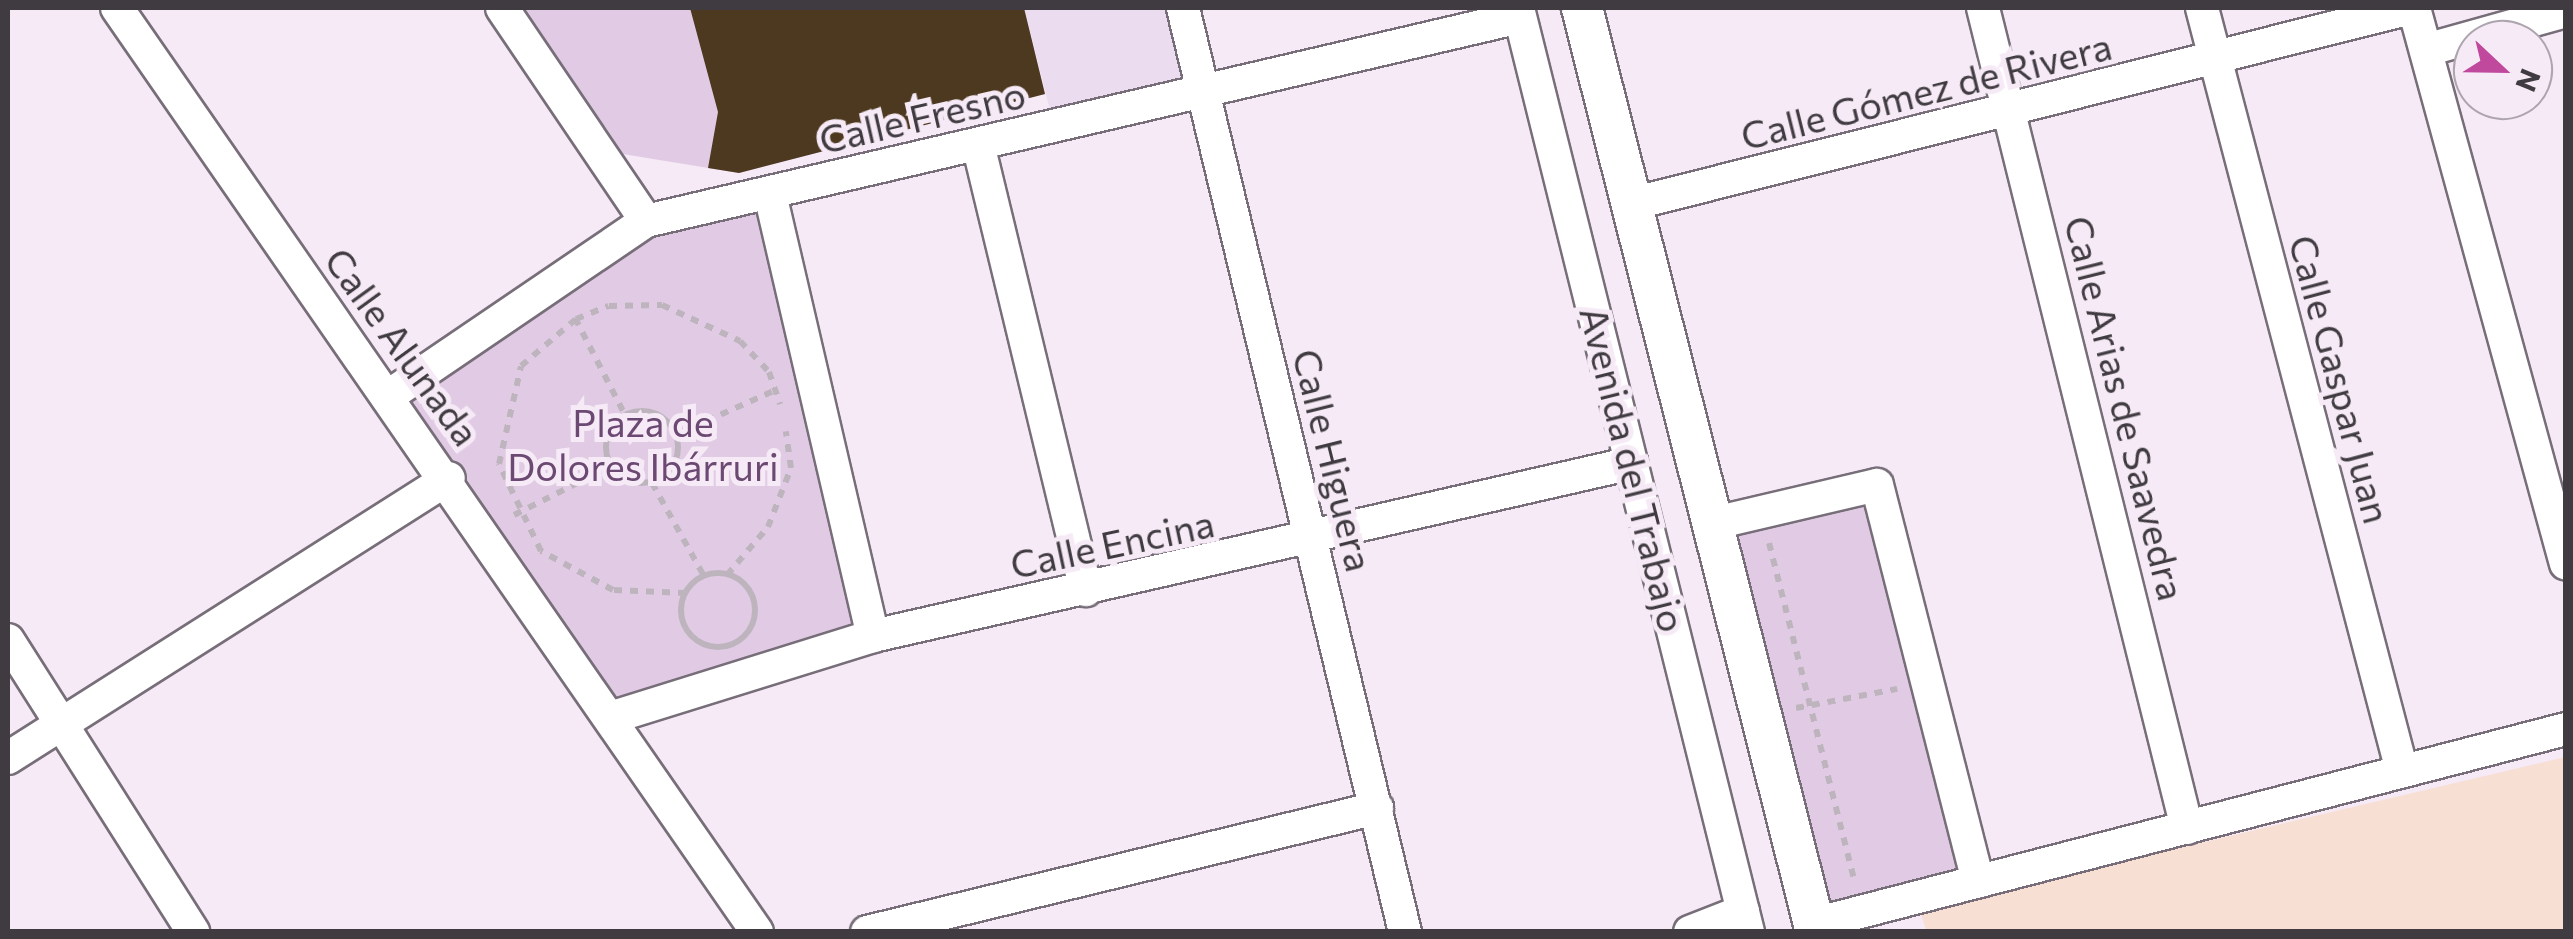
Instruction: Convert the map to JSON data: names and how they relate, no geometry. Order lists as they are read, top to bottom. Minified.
{"streets":{"street":["Calle Gómez de Rivera","Calle Fresno","Calle Alunada","Calle Gaspar Juan","Calle Arias de Saavedra","Calle Higuera","Avenida del Trabajo","Calle Encina"]},"crossings":[["Calle Gómez de Rivera","Calle Gaspar Juan"],["Calle Gómez de Rivera","Calle Arias de Saavedra"],["Calle Gómez de Rivera","Avenida del Trabajo"],["Calle Fresno","Calle Alunada"],["Calle Fresno","Calle Higuera"],["Calle Fresno","Avenida del Trabajo"],["Calle Alunada","Calle Encina"],["Calle Higuera","Calle Encina"],["Avenida del Trabajo","Calle Encina"]],"parks":["Plaza de Dolores Ibárruri"],"north":"right"}
